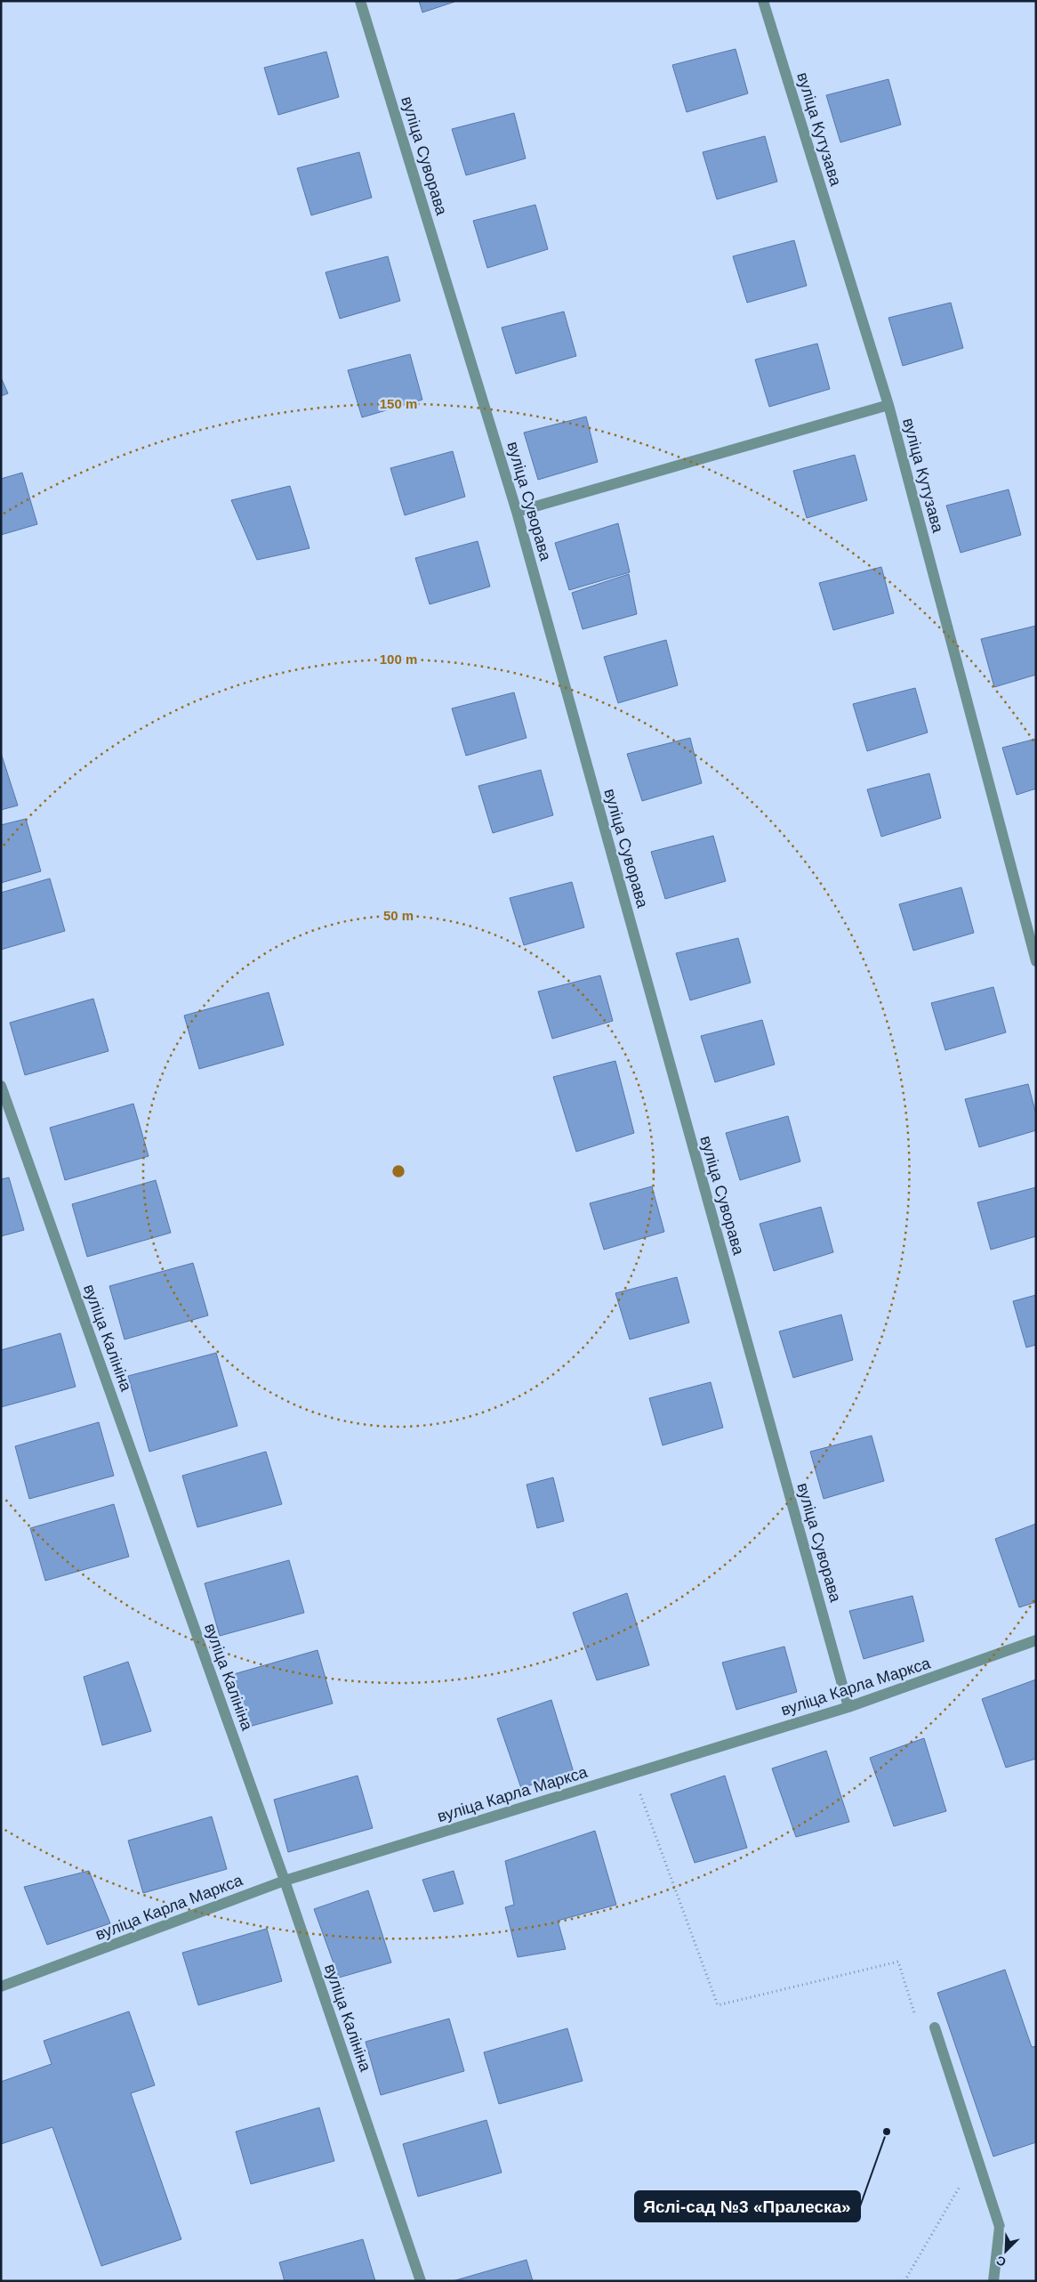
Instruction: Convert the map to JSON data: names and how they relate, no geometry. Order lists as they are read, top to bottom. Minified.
{"streets":{"street":["вуліца Кутузава","вуліца Суворава","вуліца Калініна","вуліца Карла Маркса"]},"crossings":[["вуліца Суворава","вуліца Карла Маркса"],["вуліца Калініна","вуліца Карла Маркса"]],"places":["Яслі-сад №3 «Пралеска»"],"north":"bottom left","rings":["150 m","100 m","50 m"]}
